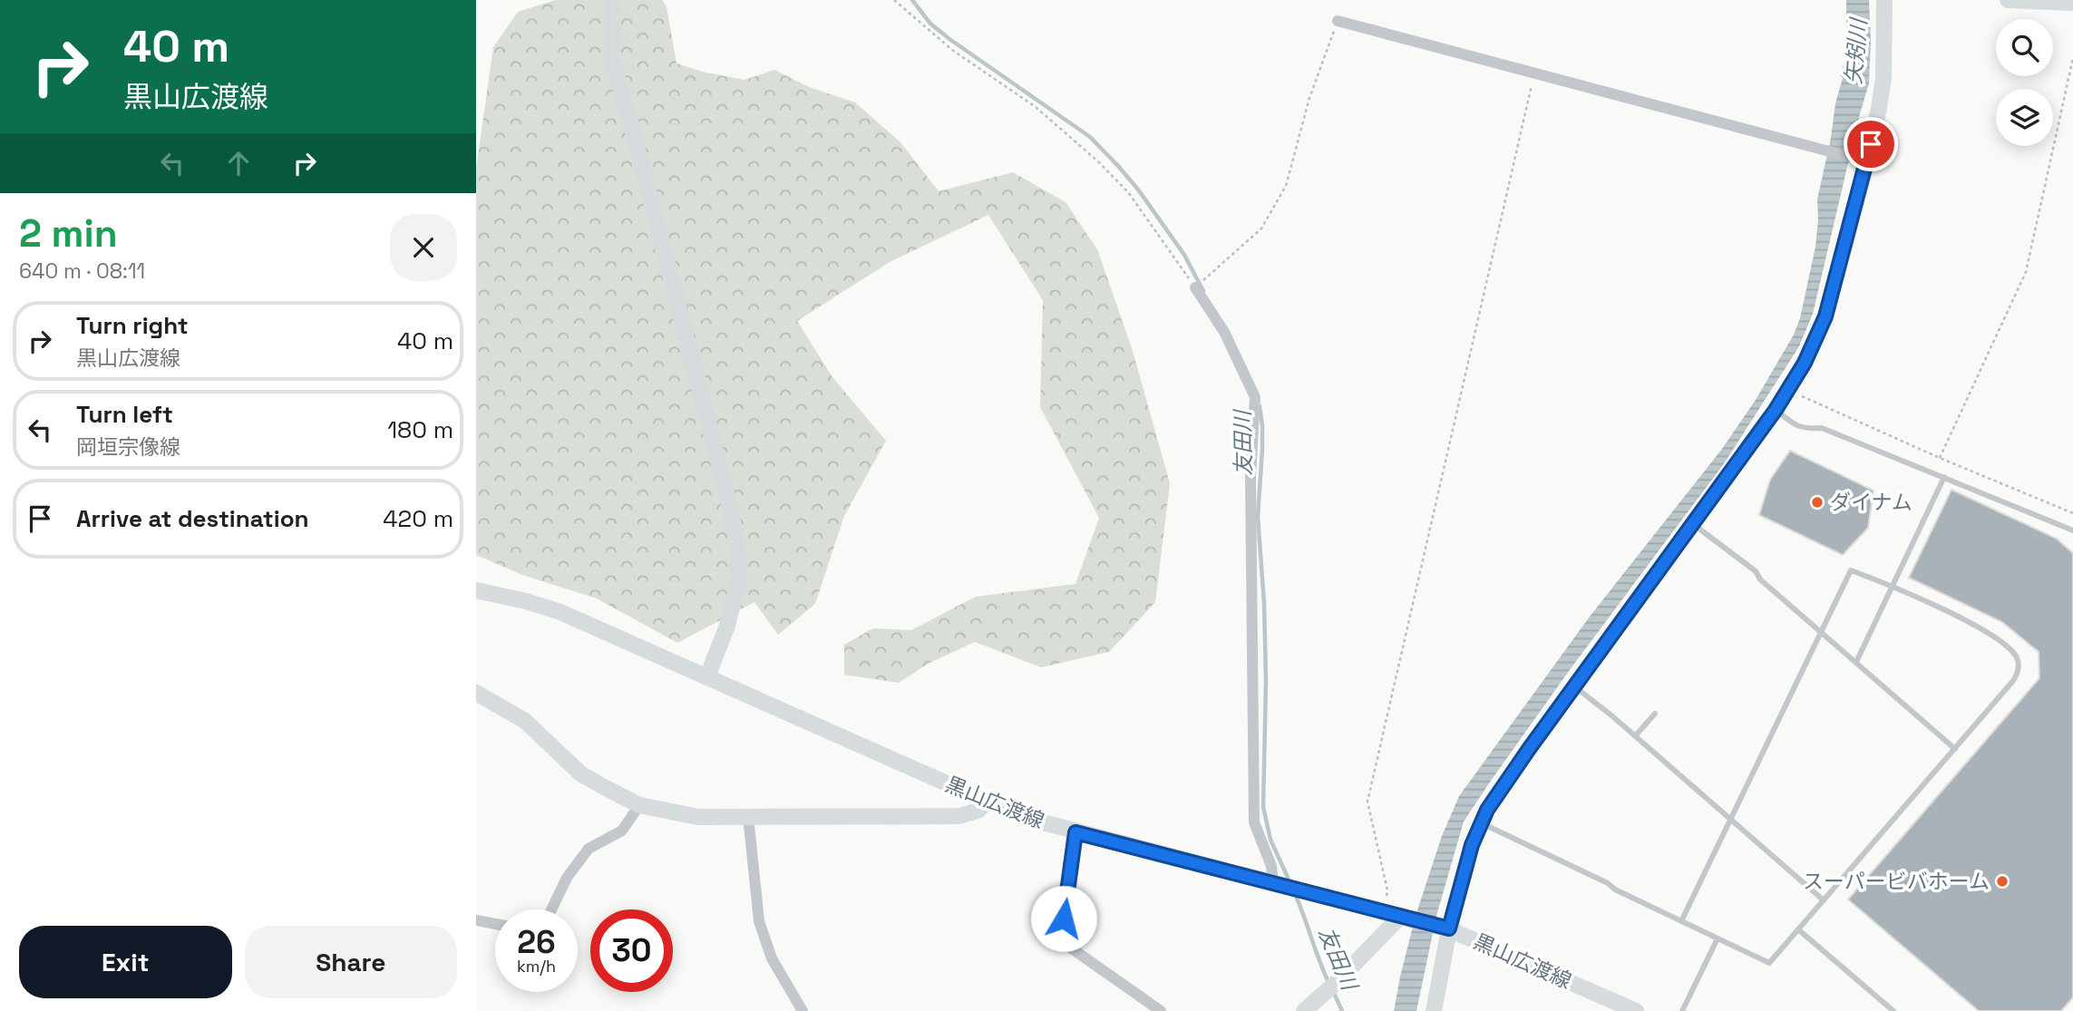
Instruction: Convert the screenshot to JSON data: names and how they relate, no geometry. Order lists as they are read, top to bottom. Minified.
{"streets":{"main road":["黒山広渡線"]},"water":["矢矧川","友田川"],"places":["ダイナム","スーパービバホーム"],"page":{"turn":["40 m","黒山広渡線"],"heading":["2 min","640 m · 08:11"],"list":[{"name":"Turn right","note":"黒山広渡線","value":"40 m"},{"name":"Turn left","note":"岡垣宗像線","value":"180 m"},{"name":"Arrive at destination","value":"420 m"}],"speed":"26 km/h","limit":"30","buttons":["Exit","Share"]}}
